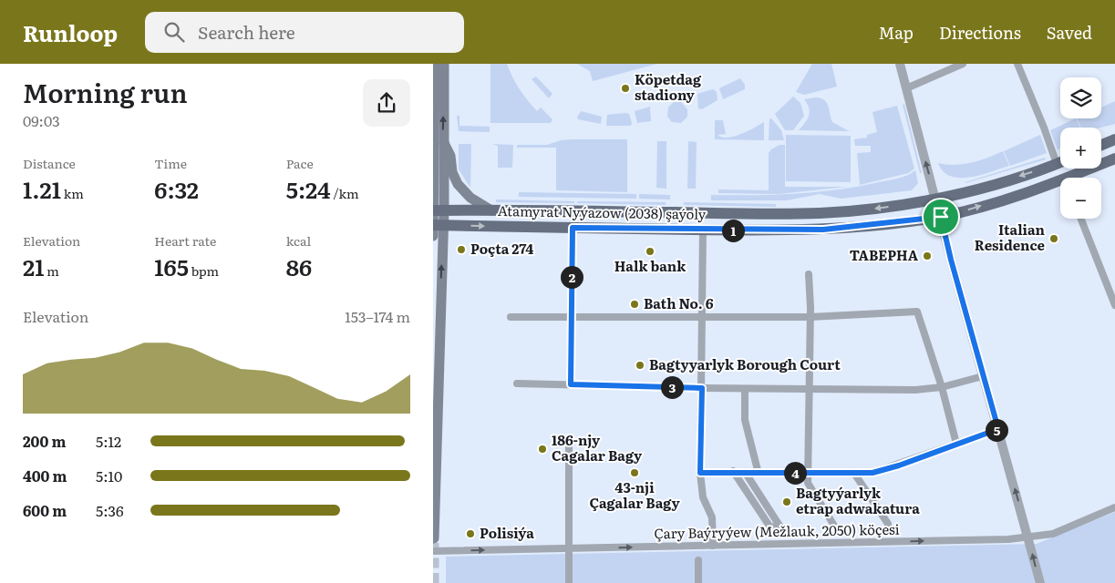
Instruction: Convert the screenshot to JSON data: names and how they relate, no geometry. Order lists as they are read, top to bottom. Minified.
{"streets":{"main road":["Atamyrat Nyýazow (2038) şaýoly"],"street":["Çary Baýryýew (Mežlauk, 2050) köçesi"]},"one_way":["Çary Baýryýew (Mežlauk, 2050) köçesi"],"places":["Köpetdag stadiony","Italian Residence","Poçta 274","Halk bank","ТАВЕРНА","Bath No. 6","Bagtyyarlyk Borough Court","186-njy Cagalar Bagy","43-nji Çagalar Bagy","Bagtyýarlyk etrap adwakatura","Polisiýa"],"page":{"header":"Runloop","search":"Search here","nav":["Map","Directions","Saved"],"heading":["Morning run","09:03"],"map_buttons":["+","−"],"stats":[["Distance","1.21 km"],["Time","6:32"],["Pace","5:24 /km"],["Elevation","21 m"],["Heart rate","165 bpm"],["kcal","86"]],"pins":["1","2","3","5","4"],"chart":["Elevation","153–174 m"],"list":[{"name":"200 m","note":"5:12"},{"name":"400 m","note":"5:10"},{"name":"600 m","note":"5:36"}]}}
